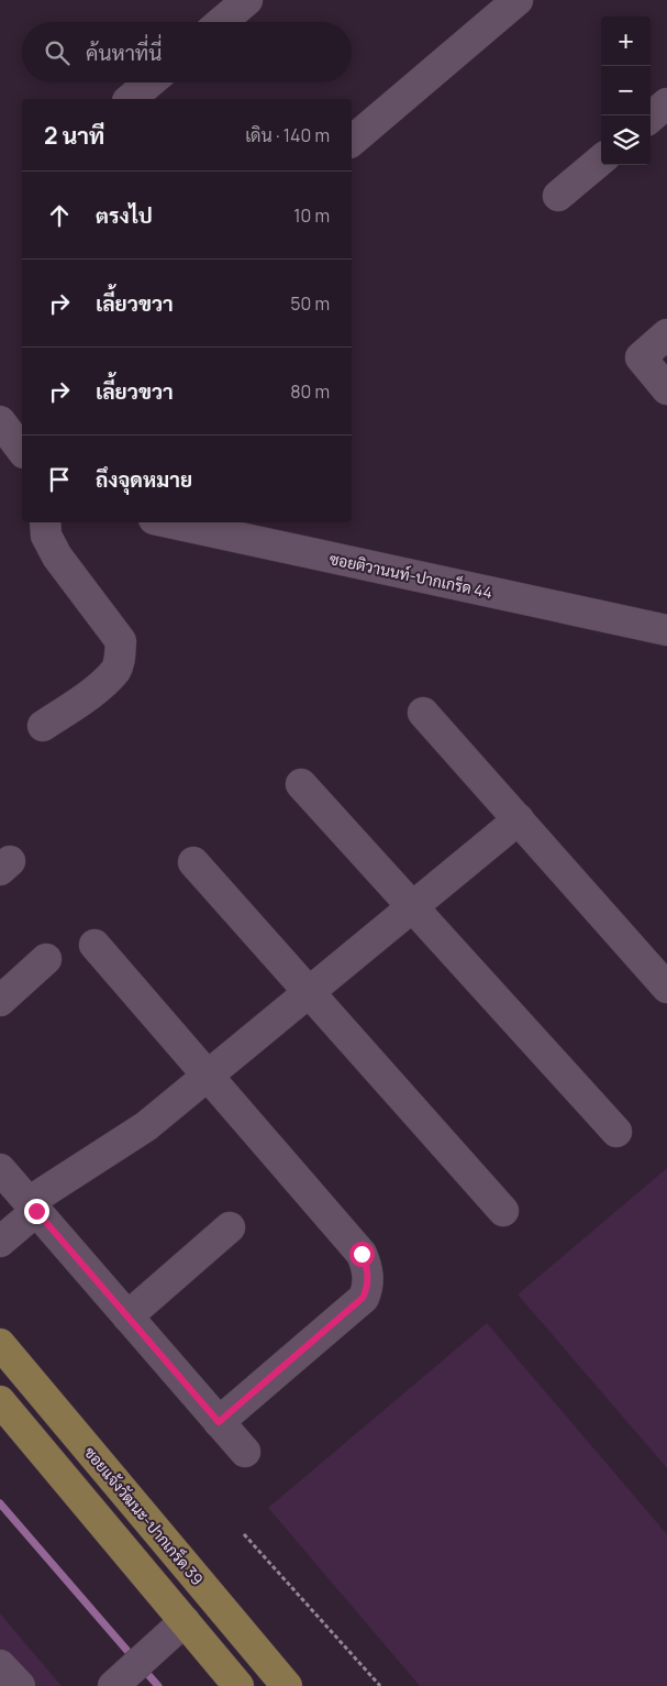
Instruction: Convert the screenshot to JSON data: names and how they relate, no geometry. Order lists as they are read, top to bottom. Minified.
{"streets":{"main road":["ซอยแจ้งวัฒนะ-ปากเกร็ด 39"],"street":["ซอยติวานนท์-ปากเกร็ด 44"]},"page":{"map_buttons":["+","−"],"search":"ค้นหาที่นี่","heading":["2 นาที","เดิน · 140 m"],"list":[["ตรงไป","10 m"],["เลี้ยวขวา","50 m"],["เลี้ยวขวา","80 m"],"ถึงจุดหมาย"]}}
